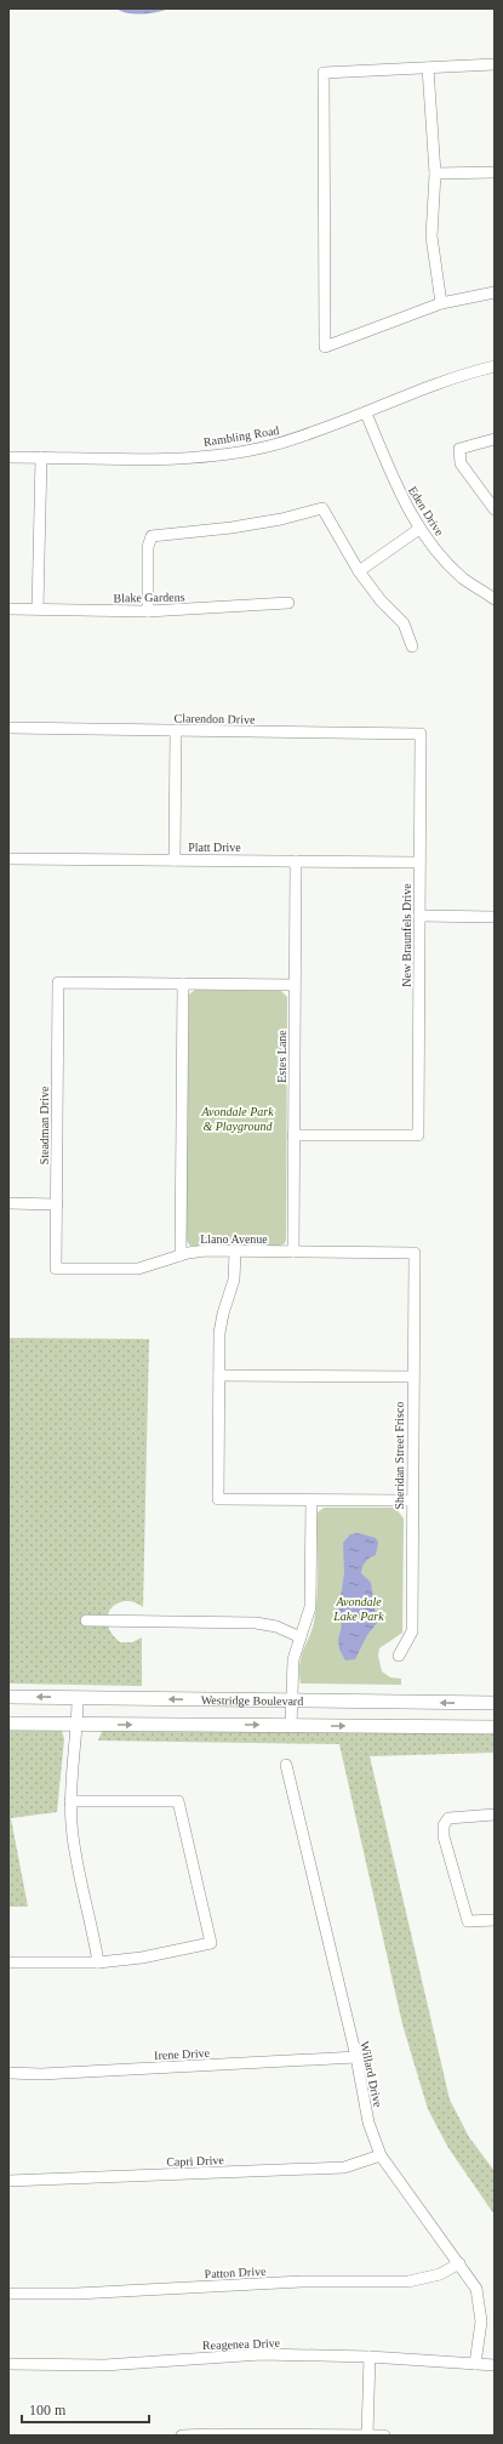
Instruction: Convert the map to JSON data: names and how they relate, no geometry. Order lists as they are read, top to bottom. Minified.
{"streets":{"main road":["Westridge Boulevard"],"street":["Rambling Road","Eden Drive","Blake Gardens","Clarendon Drive","Platt Drive","New Braunfels Drive","Estes Lane","Steadman Drive","Llano Avenue","Sheridan Street Frisco","Irene Drive","Willard Drive","Capri Drive","Patton Drive","Reagenea Drive"]},"crossings":[["Rambling Road","Eden Drive"],["Clarendon Drive","New Braunfels Drive"],["Platt Drive","New Braunfels Drive"],["Platt Drive","Estes Lane"],["New Braunfels Drive","Estes Lane"],["Estes Lane","Llano Avenue"],["Steadman Drive","Llano Avenue"],["Llano Avenue","Sheridan Street Frisco"],["Irene Drive","Willard Drive"],["Willard Drive","Capri Drive"],["Willard Drive","Patton Drive"],["Willard Drive","Reagenea Drive"]],"parks":["Avondale Park & Playground","Avondale Lake Park"],"scale_bar":"100 m"}
